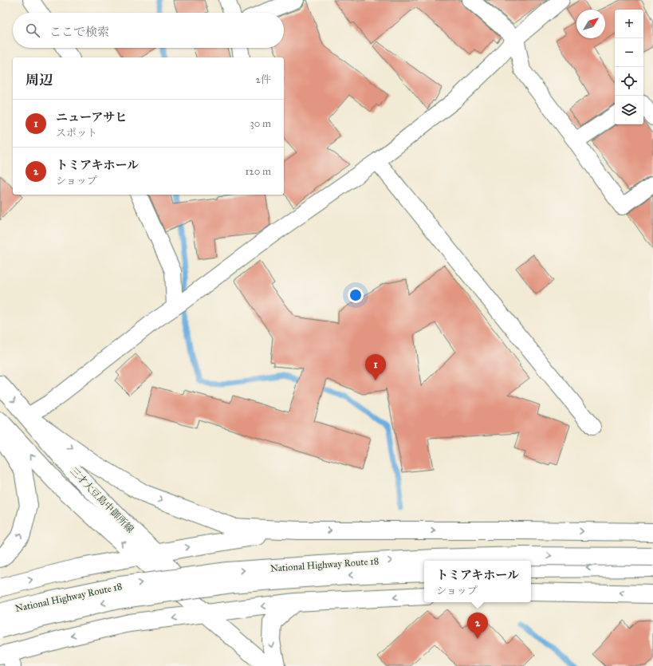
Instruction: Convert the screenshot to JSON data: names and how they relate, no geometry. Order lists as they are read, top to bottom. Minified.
{"streets":{"main road":["三才大豆島中御所線","National Highway Route 18"]},"north":"top right","page":{"map_buttons":["+","−"],"search":"ここで検索","heading":["周辺","2件"],"list":[{"mark":"1","name":"ニューアサヒ","note":"スポット","value":"30 m"},{"mark":"2","name":"トミアキホール","note":"ショップ","value":"120 m"}],"pins":["1","2"],"popup":["トミアキホール","ショップ"]}}
